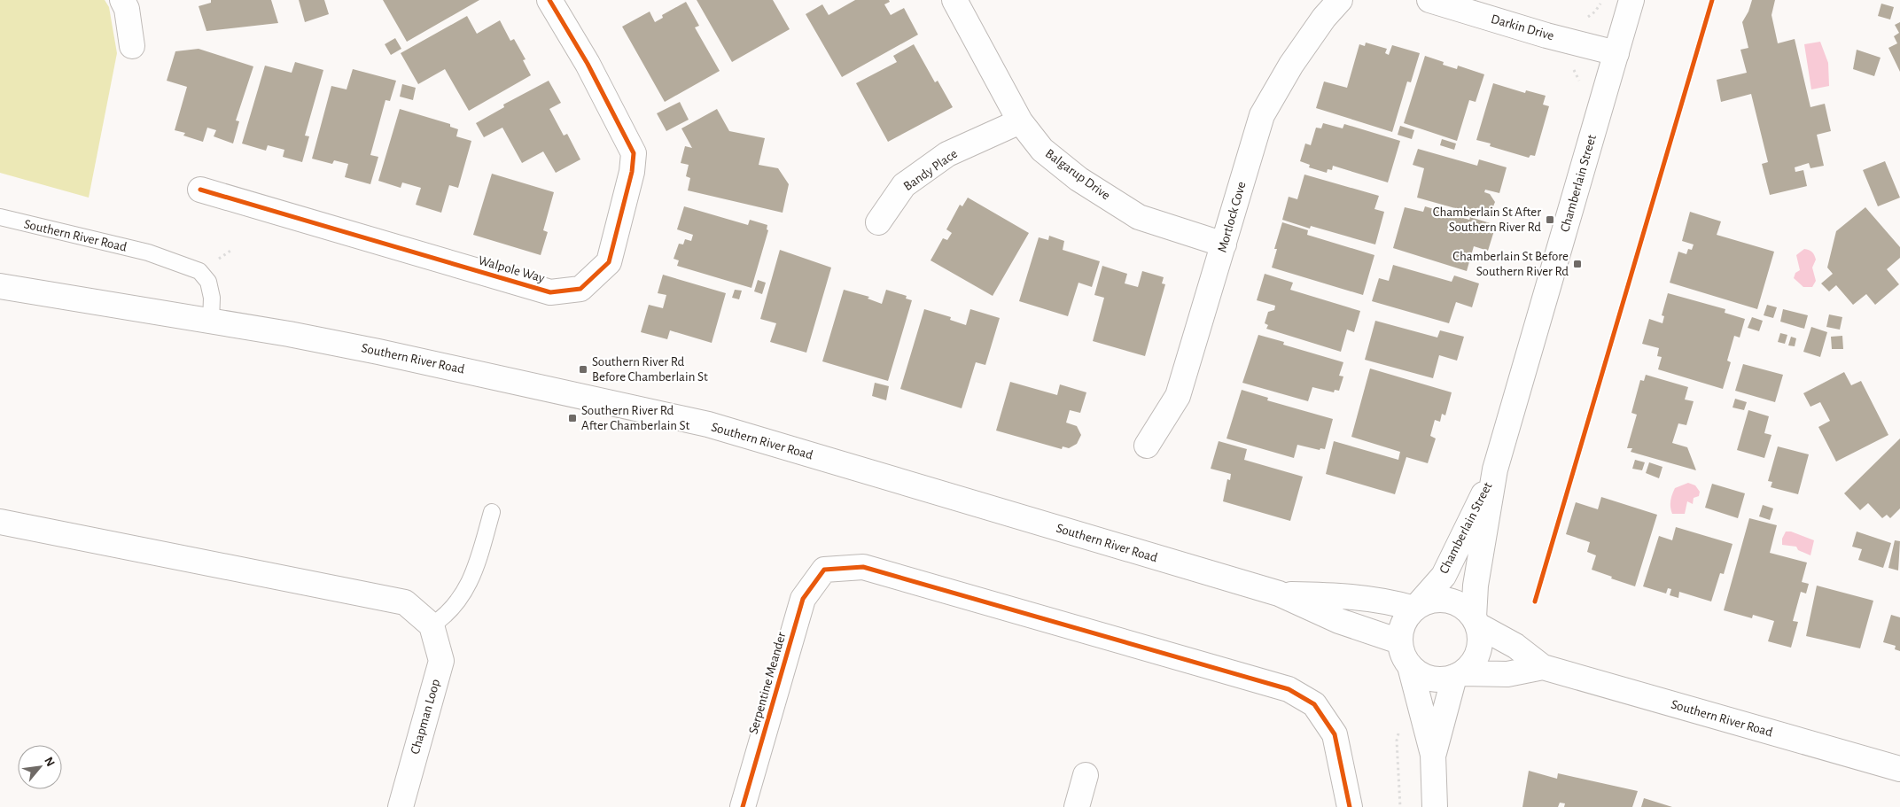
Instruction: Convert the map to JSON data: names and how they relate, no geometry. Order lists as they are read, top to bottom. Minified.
{"streets":{"street":["Darkin Drive","Bandy Place","Balgarup Drive","Chamberlain Street","Mortlock Cove","Southern River Road","Walpole Way","Serpentine Meander","Chapman Loop"]},"crossings":[["Darkin Drive","Chamberlain Street"],["Bandy Place","Balgarup Drive"],["Balgarup Drive","Mortlock Cove"],["Chamberlain Street","Southern River Road"]],"places":{"transit":["Chamberlain St After Southern River Rd","Chamberlain St Before Southern River Rd","Southern River Rd Before Chamberlain St","Southern River Rd After Chamberlain St"]},"north":"top right"}
